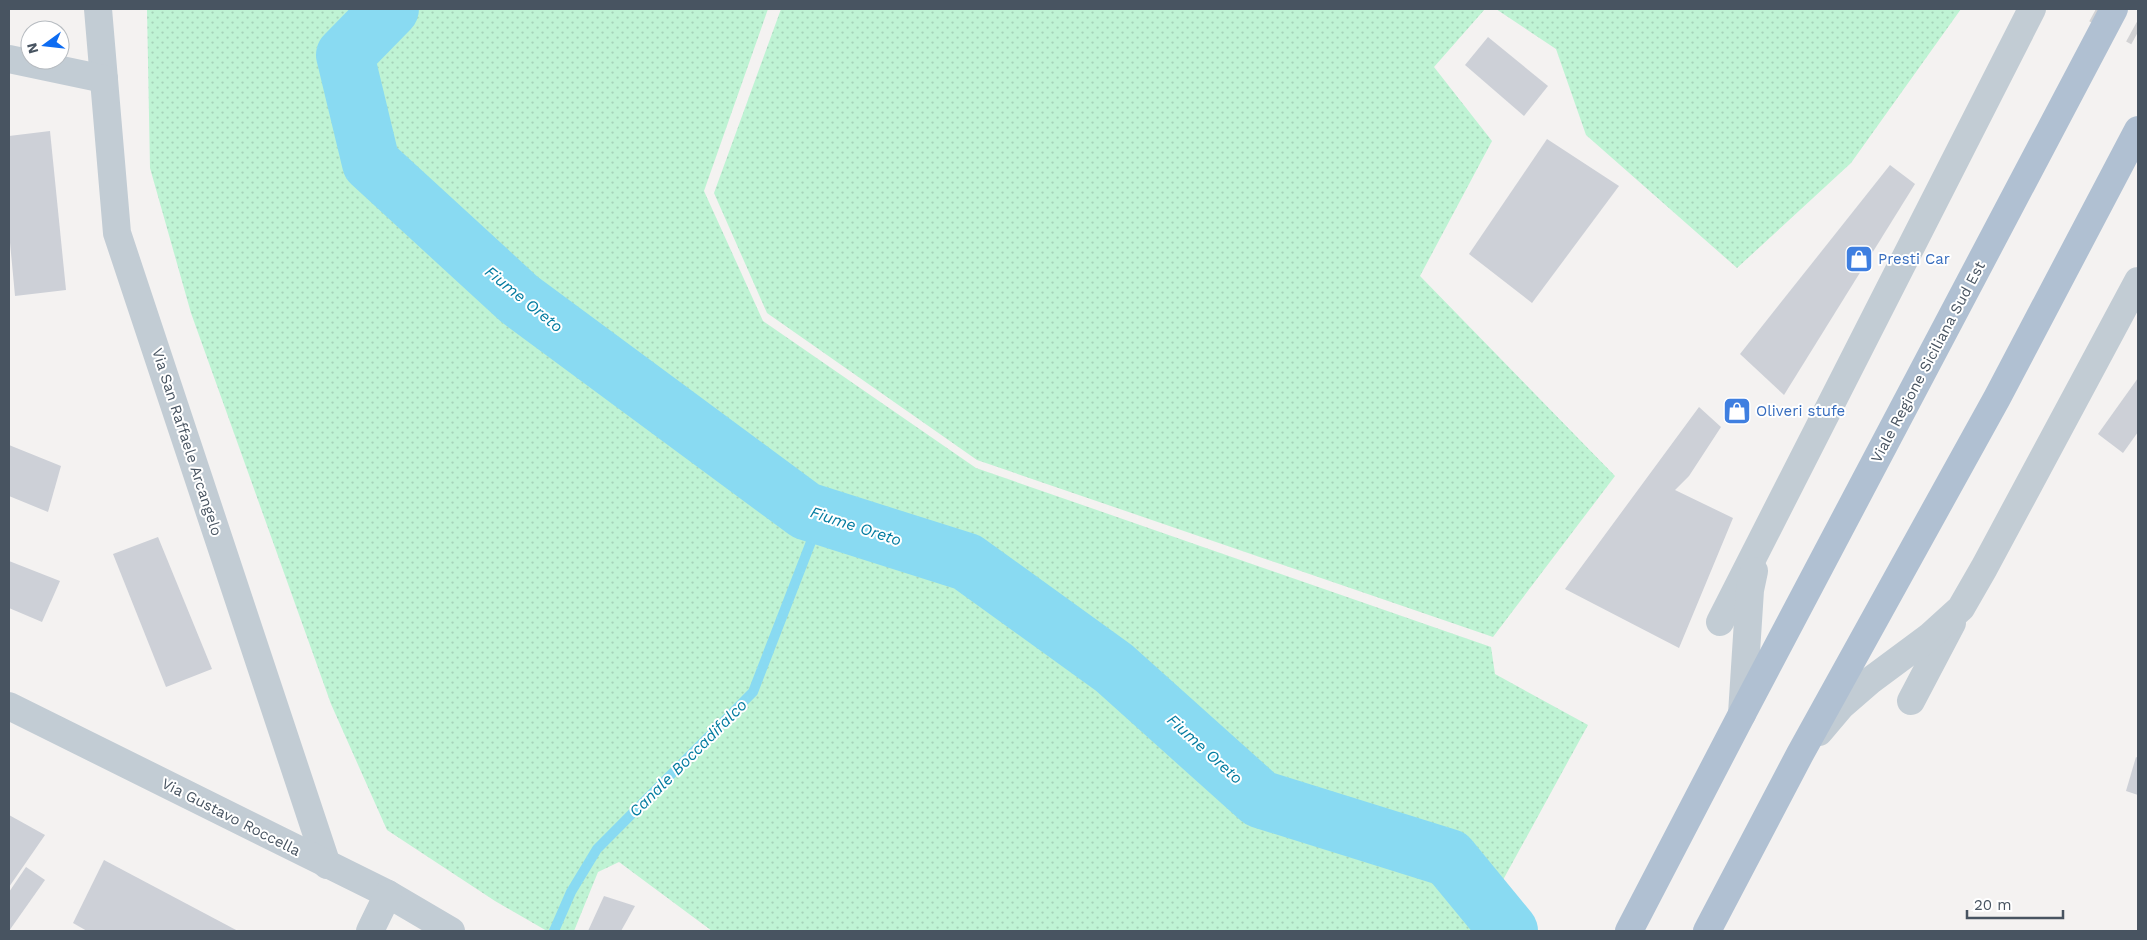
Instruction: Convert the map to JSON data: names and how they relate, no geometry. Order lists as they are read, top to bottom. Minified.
{"streets":{"main road":["Viale Regione Siciliana Sud Est"],"street":["Via San Raffaele Arcangelo","Via Gustavo Roccella"]},"crossings":[["Via San Raffaele Arcangelo","Via Gustavo Roccella"]],"water":["Fiume Oreto","Canale Boccadifalco"],"places":{"shop":["Presti Car","Oliveri stufe"]},"scale_bar":"20 m","north":"left"}
